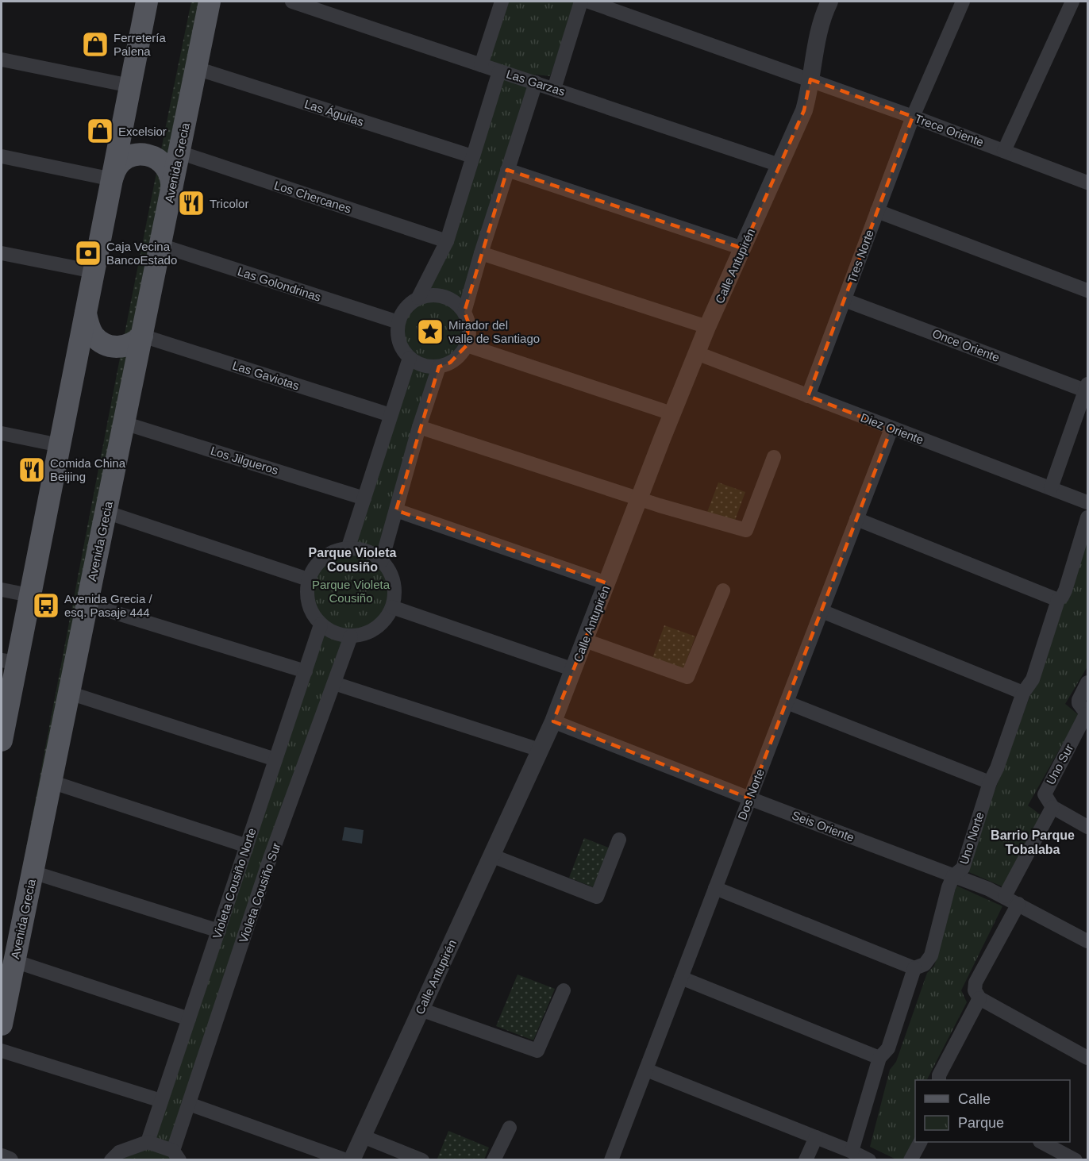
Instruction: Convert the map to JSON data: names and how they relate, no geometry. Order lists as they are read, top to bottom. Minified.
{"streets":{"main road":["Avenida Grecia"],"street":["Las Garzas","Las Águilas","Trece Oriente","Los Chercanes","Tres Norte","Calle Antupirén","Las Golondrinas","Once Oriente","Las Gaviotas","Diez Oriente","Los Jilgueros","Uno Sur","Dos Norte","Seis Oriente","Uno Norte","Violeta Cousiño Norte","Violeta Cousiño Sur"]},"crossings":[["Las Garzas","Calle Antupirén"],["Las Águilas","Avenida Grecia"],["Trece Oriente","Tres Norte"],["Trece Oriente","Calle Antupirén"],["Avenida Grecia","Los Chercanes"],["Avenida Grecia","Las Golondrinas"],["Avenida Grecia","Las Gaviotas"],["Avenida Grecia","Los Jilgueros"],["Tres Norte","Once Oriente"],["Tres Norte","Diez Oriente"],["Calle Antupirén","Diez Oriente"],["Calle Antupirén","Seis Oriente"],["Diez Oriente","Dos Norte"],["Dos Norte","Seis Oriente"],["Seis Oriente","Uno Norte"],["Violeta Cousiño Norte","Violeta Cousiño Sur"]],"districts":["Parque Violeta Cousiño","Barrio Parque Tobalaba"],"parks":["Parque Violeta Cousiño"],"places":{"shop":["Ferretería Palena","Excelsior"],"restaurant":["Tricolor","Comida China Beijing"],"bank":["Caja Vecina BancoEstado"],"place":["Mirador del valle de Santiago"],"bus stop":["Avenida Grecia / esq. Pasaje 444"]},"legend":["Calle","Parque"]}
